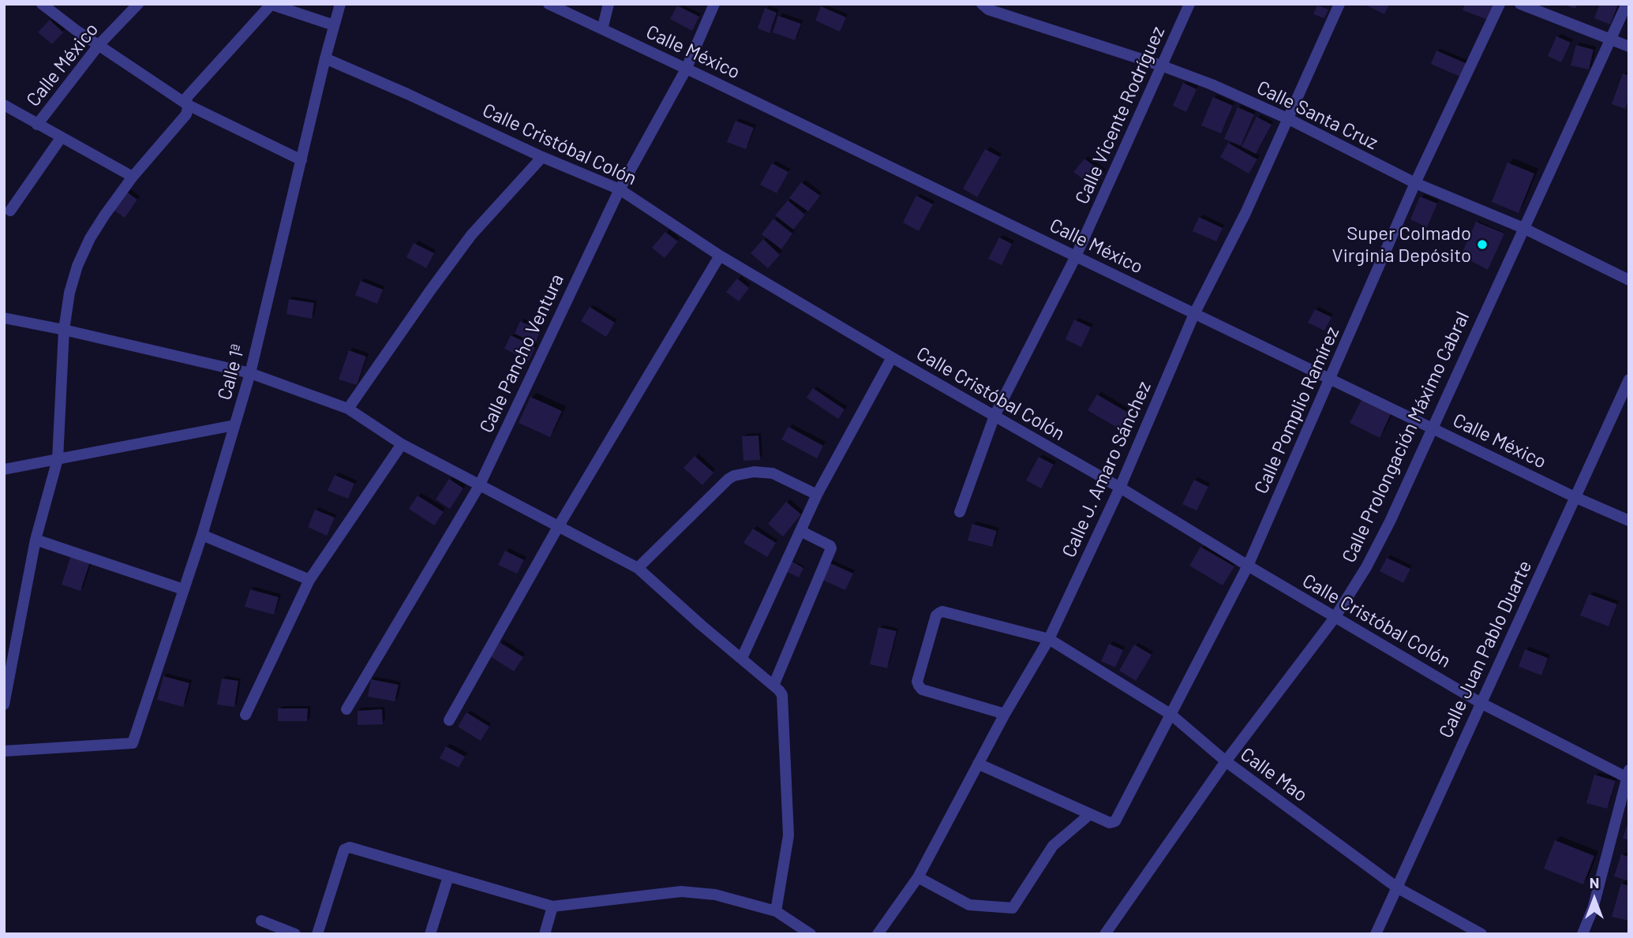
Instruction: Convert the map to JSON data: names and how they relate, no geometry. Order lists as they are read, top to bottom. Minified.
{"streets":{"street":["Calle México","Calle Vicente Rodríguez","Calle Santa Cruz","Calle Cristóbal Colón","Calle Pancho Ventura","Calle 1ª","Calle Pomplio Ramírez","Calle Prolongación Máximo Cabral","Calle J. Amaro Sánchez","Calle Juan Pablo Duarte","Calle Mao"]},"crossings":[["Calle México","Calle Vicente Rodríguez"],["Calle México","Calle Pancho Ventura"],["Calle México","Calle Pomplio Ramírez"],["Calle México","Calle Prolongación Máximo Cabral"],["Calle México","Calle J. Amaro Sánchez"],["Calle México","Calle Juan Pablo Duarte"],["Calle Vicente Rodríguez","Calle Santa Cruz"],["Calle Vicente Rodríguez","Calle Cristóbal Colón"],["Calle Santa Cruz","Calle Pomplio Ramírez"],["Calle Santa Cruz","Calle Prolongación Máximo Cabral"],["Calle Santa Cruz","Calle J. Amaro Sánchez"],["Calle Cristóbal Colón","Calle Pancho Ventura"],["Calle Cristóbal Colón","Calle 1ª"],["Calle Cristóbal Colón","Calle Pomplio Ramírez"],["Calle Cristóbal Colón","Calle Prolongación Máximo Cabral"],["Calle Cristóbal Colón","Calle J. Amaro Sánchez"],["Calle Cristóbal Colón","Calle Juan Pablo Duarte"],["Calle Pomplio Ramírez","Calle Mao"],["Calle Prolongación Máximo Cabral","Calle Mao"],["Calle J. Amaro Sánchez","Calle Mao"],["Calle Juan Pablo Duarte","Calle Mao"]],"places":["Super Colmado Virginia Depósito"],"north":"top"}
